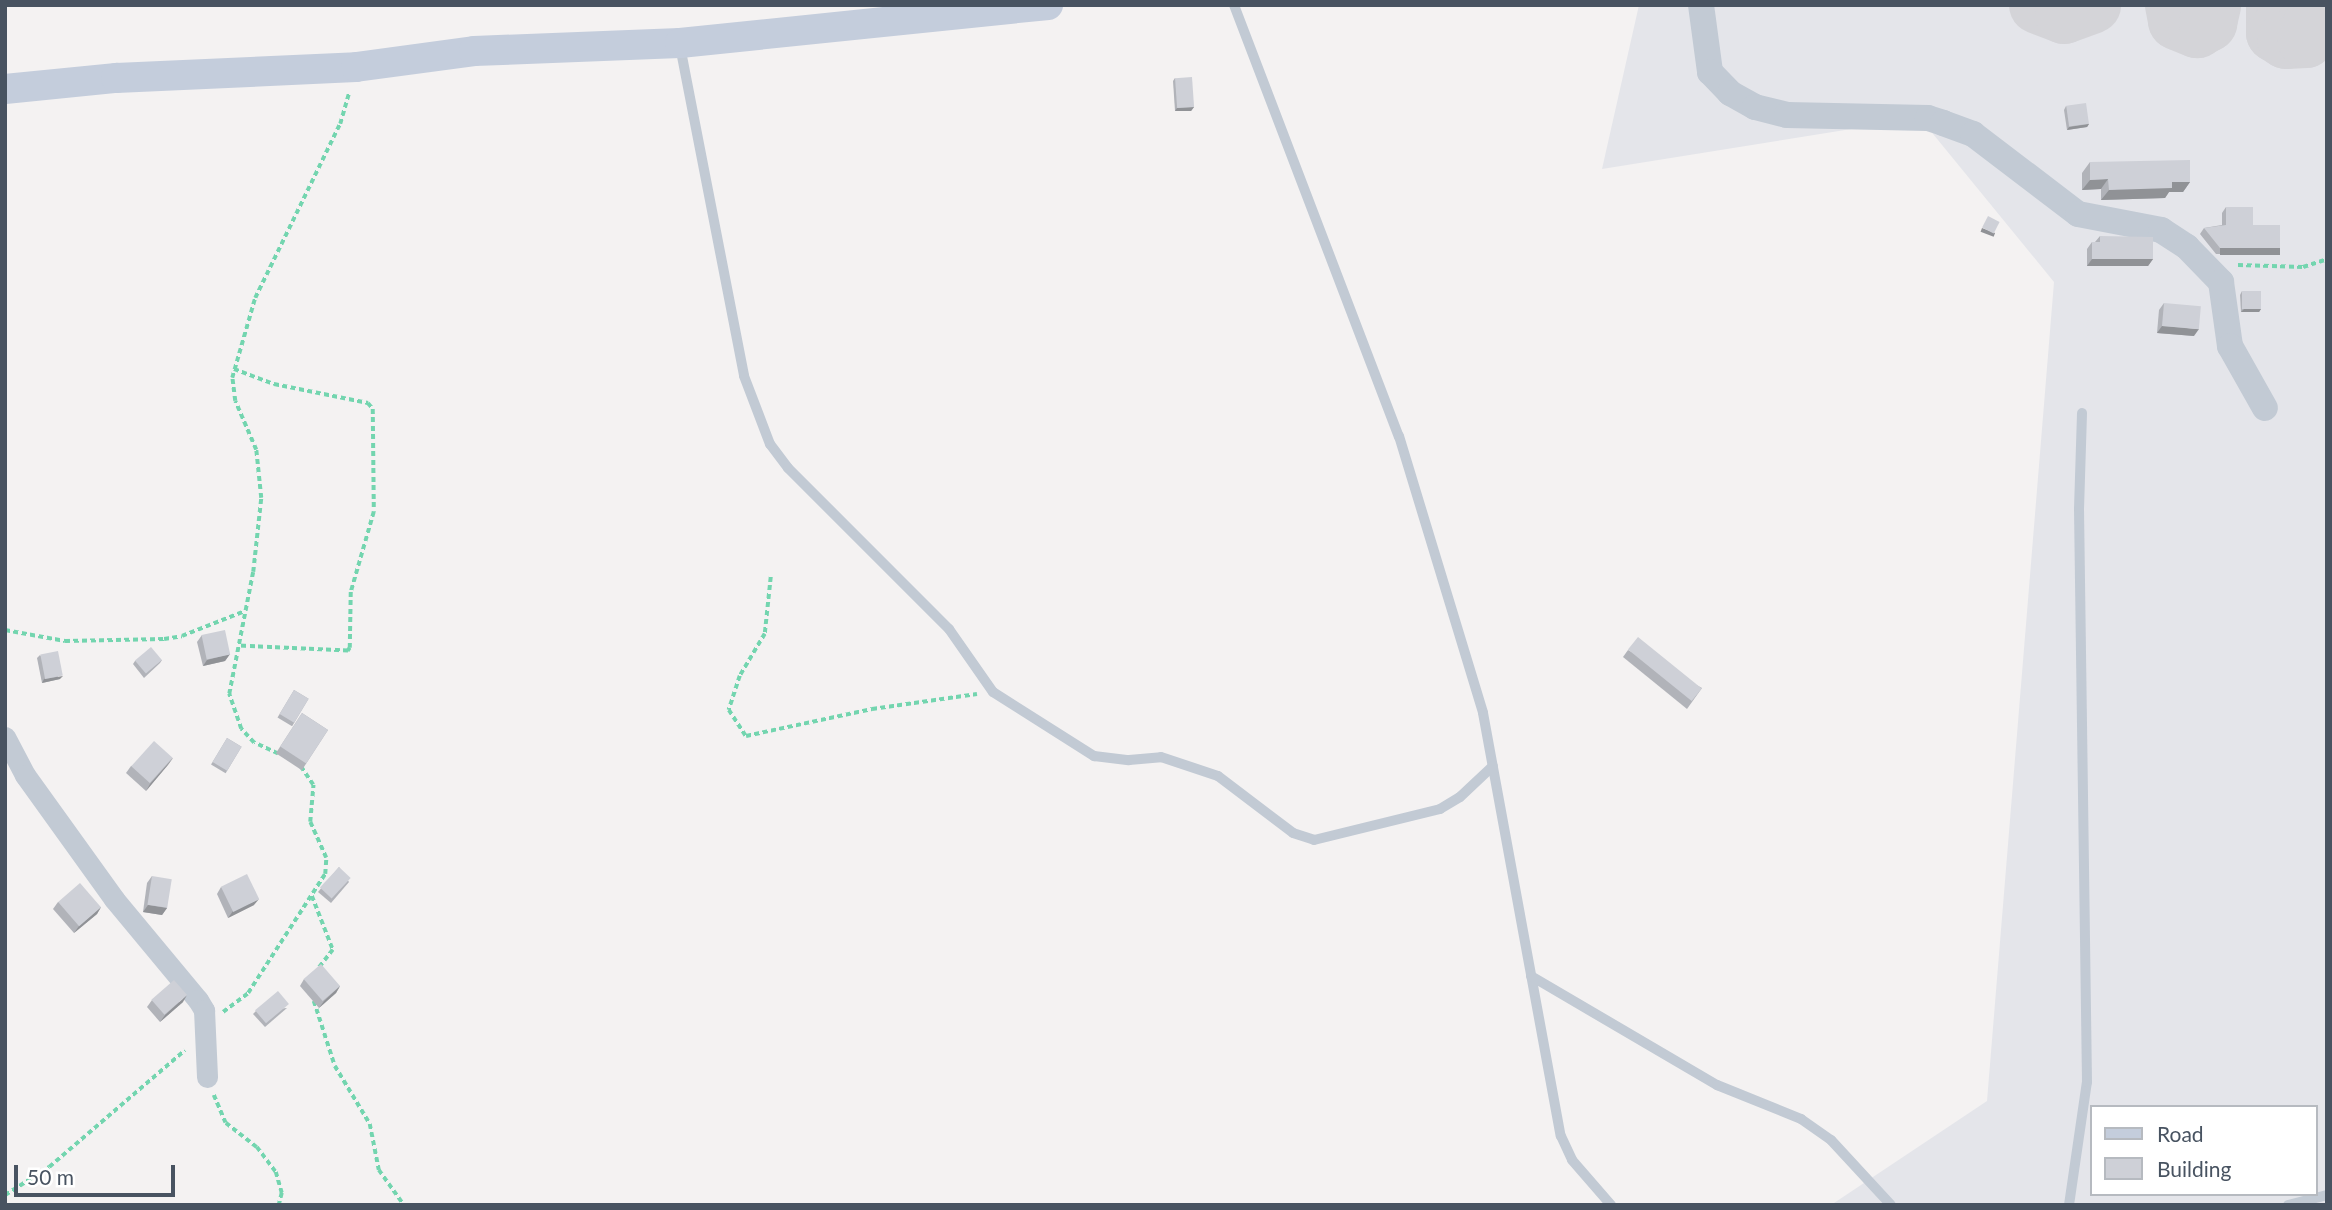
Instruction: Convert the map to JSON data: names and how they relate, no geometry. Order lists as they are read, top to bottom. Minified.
{"legend":["Road","Building"],"scale_bar":"50 m"}
